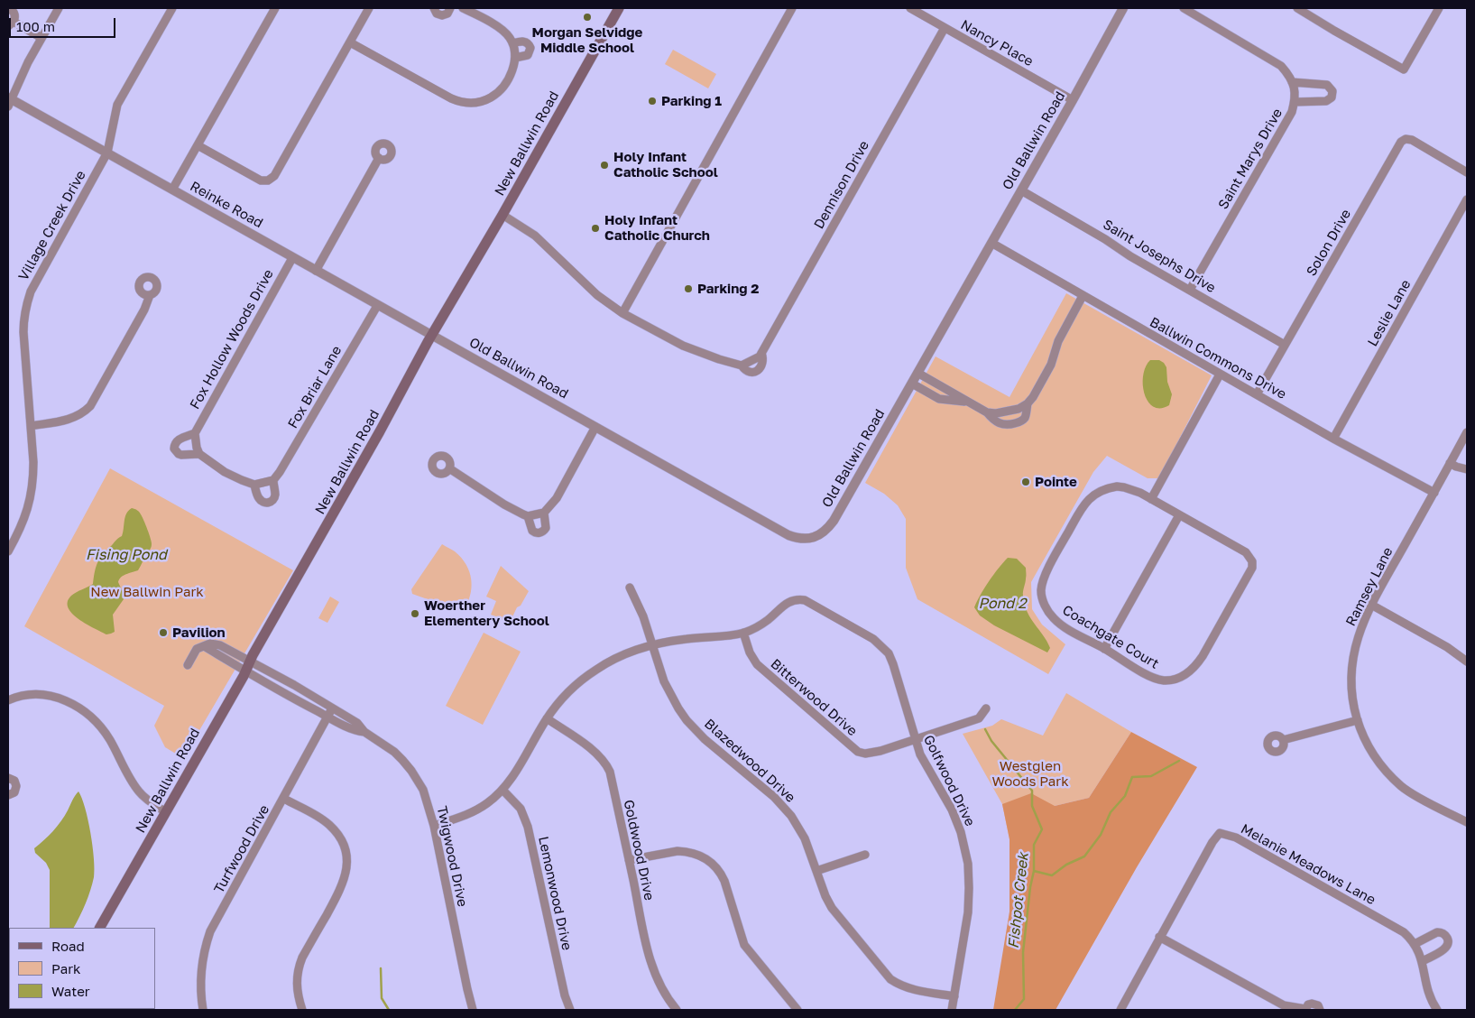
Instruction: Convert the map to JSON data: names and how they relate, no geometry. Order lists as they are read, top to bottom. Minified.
{"streets":{"main road":["New Ballwin Road"],"street":["Nancy Place","Old Ballwin Road","Saint Marys Drive","Dennison Drive","Reinke Road","Village Creek Drive","Solon Drive","Saint Josephs Drive","Leslie Lane","Fox Hollow Woods Drive","Ballwin Commons Drive","Fox Briar Lane","Ramsey Lane","Coachgate Court","Bitterwood Drive","Blazedwood Drive","Golfwood Drive","Turfwood Drive","Goldwood Drive","Twigwood Drive","Melanie Meadows Lane","Lemonwood Drive"]},"crossings":[["Nancy Place","Old Ballwin Road"],["Nancy Place","Dennison Drive"],["Old Ballwin Road","New Ballwin Road"],["Old Ballwin Road","Reinke Road"],["Old Ballwin Road","Saint Josephs Drive"],["Old Ballwin Road","Ballwin Commons Drive"],["New Ballwin Road","Dennison Drive"],["New Ballwin Road","Reinke Road"],["New Ballwin Road","Twigwood Drive"],["Saint Marys Drive","Saint Josephs Drive"],["Reinke Road","Village Creek Drive"],["Reinke Road","Fox Hollow Woods Drive"],["Reinke Road","Fox Briar Lane"],["Solon Drive","Saint Josephs Drive"],["Solon Drive","Ballwin Commons Drive"],["Leslie Lane","Ballwin Commons Drive"],["Ballwin Commons Drive","Ramsey Lane"],["Bitterwood Drive","Golfwood Drive"],["Blazedwood Drive","Golfwood Drive"],["Turfwood Drive","Twigwood Drive"]],"water":["Fising Pond","Pond 2","Fishpot Creek"],"parks":["New Ballwin Park","Westglen Woods Park"],"places":["Morgan Selvidge Middle School","Parking 1","Holy Infant Catholic School","Holy Infant Catholic Church","Parking 2","Pointe","Woerther Elementery School","Pavilion"],"legend":["Road","Park","Water"],"scale_bar":"100 m"}
